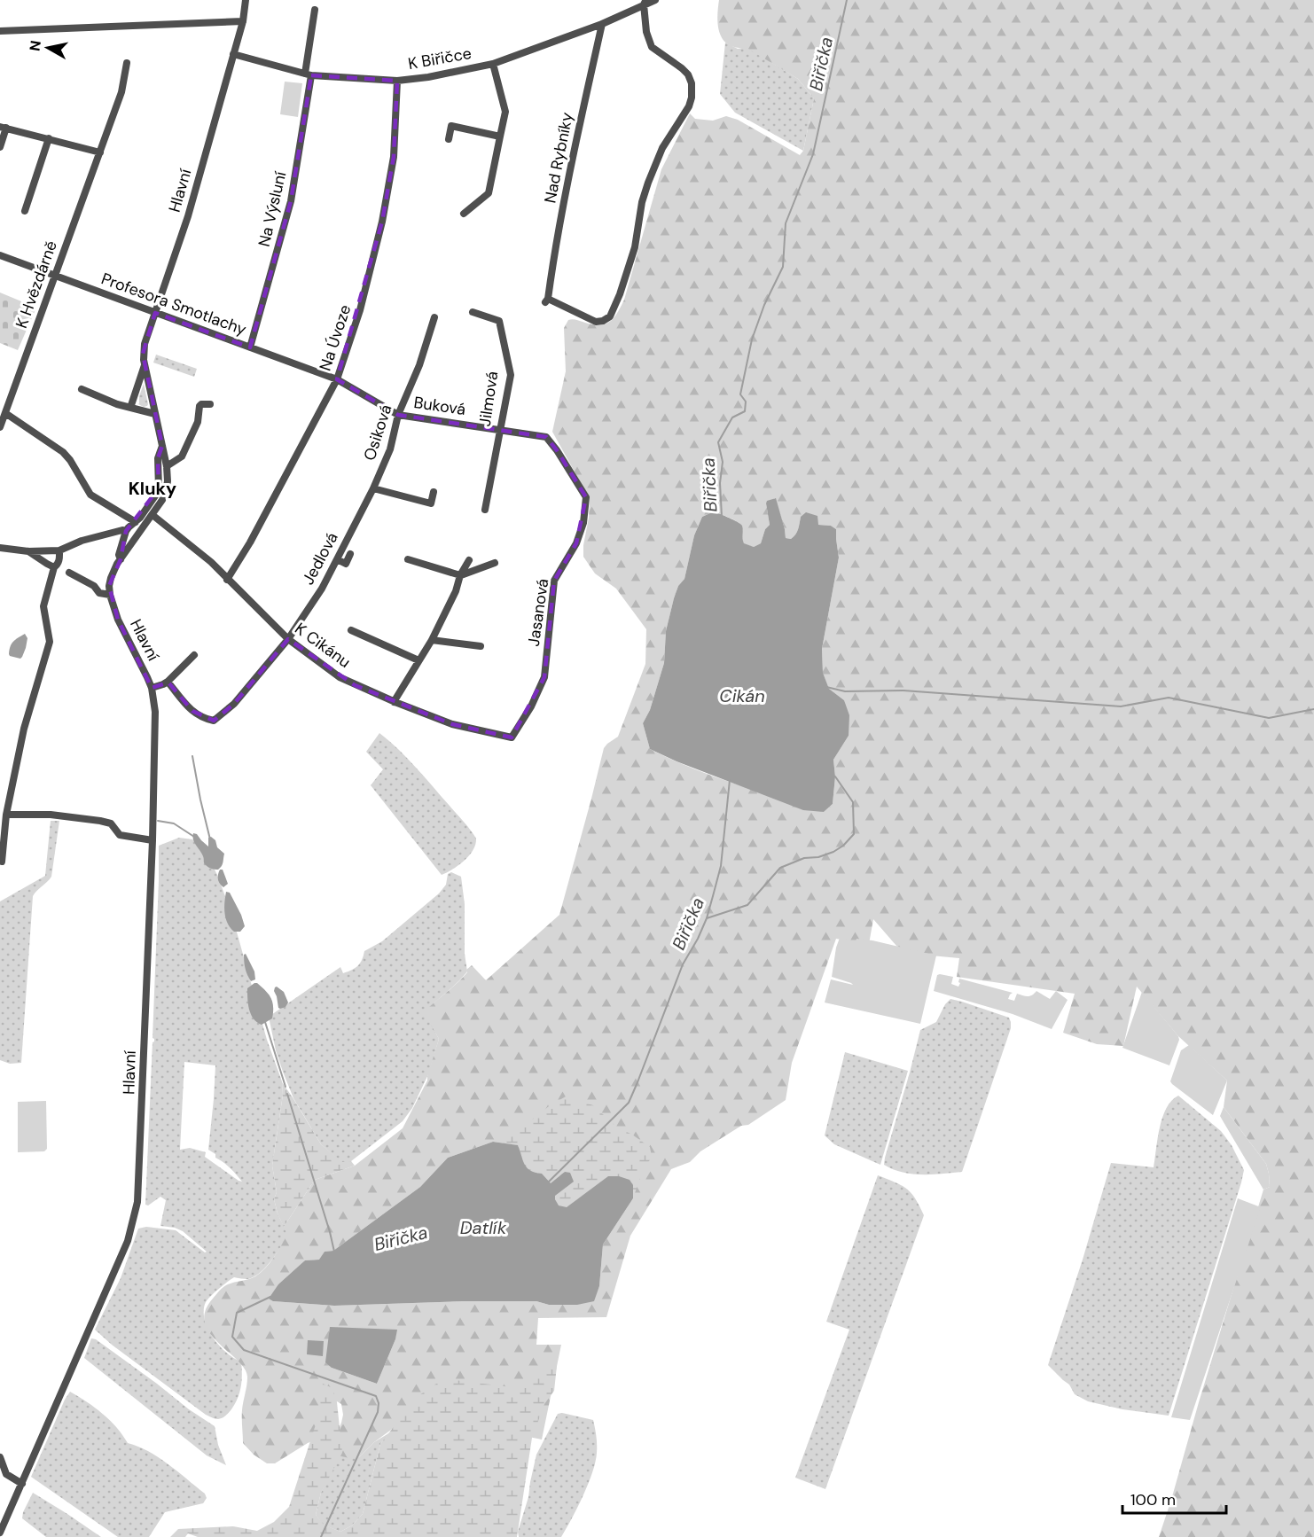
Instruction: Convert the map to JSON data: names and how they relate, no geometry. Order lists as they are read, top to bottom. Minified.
{"streets":{"street":["K Biřičce","Nad Rybníky","Hlavní","Na Výsluní","K Hvězdárně","Profesora Smotlachy","Na Úvoze","Jilmová","Buková","Osiková","Jedlová","Jasanová","K Cikánu"]},"crossings":[["K Biřičce","Nad Rybníky"],["K Biřičce","Hlavní"],["K Biřičce","Na Výsluní"],["K Biřičce","Na Úvoze"],["Hlavní","Profesora Smotlachy"],["Hlavní","K Cikánu"],["Na Výsluní","Profesora Smotlachy"],["K Hvězdárně","Profesora Smotlachy"],["Profesora Smotlachy","Na Úvoze"],["Profesora Smotlachy","Buková"],["Na Úvoze","Buková"],["Na Úvoze","K Cikánu"],["Jilmová","Buková"],["Buková","Osiková"],["Buková","Jasanová"],["Osiková","Jedlová"],["Jedlová","K Cikánu"],["Jasanová","K Cikánu"]],"districts":["Kluky"],"water":["Biřička","Cikán","Datlík"],"scale_bar":"100 m","north":"left"}
